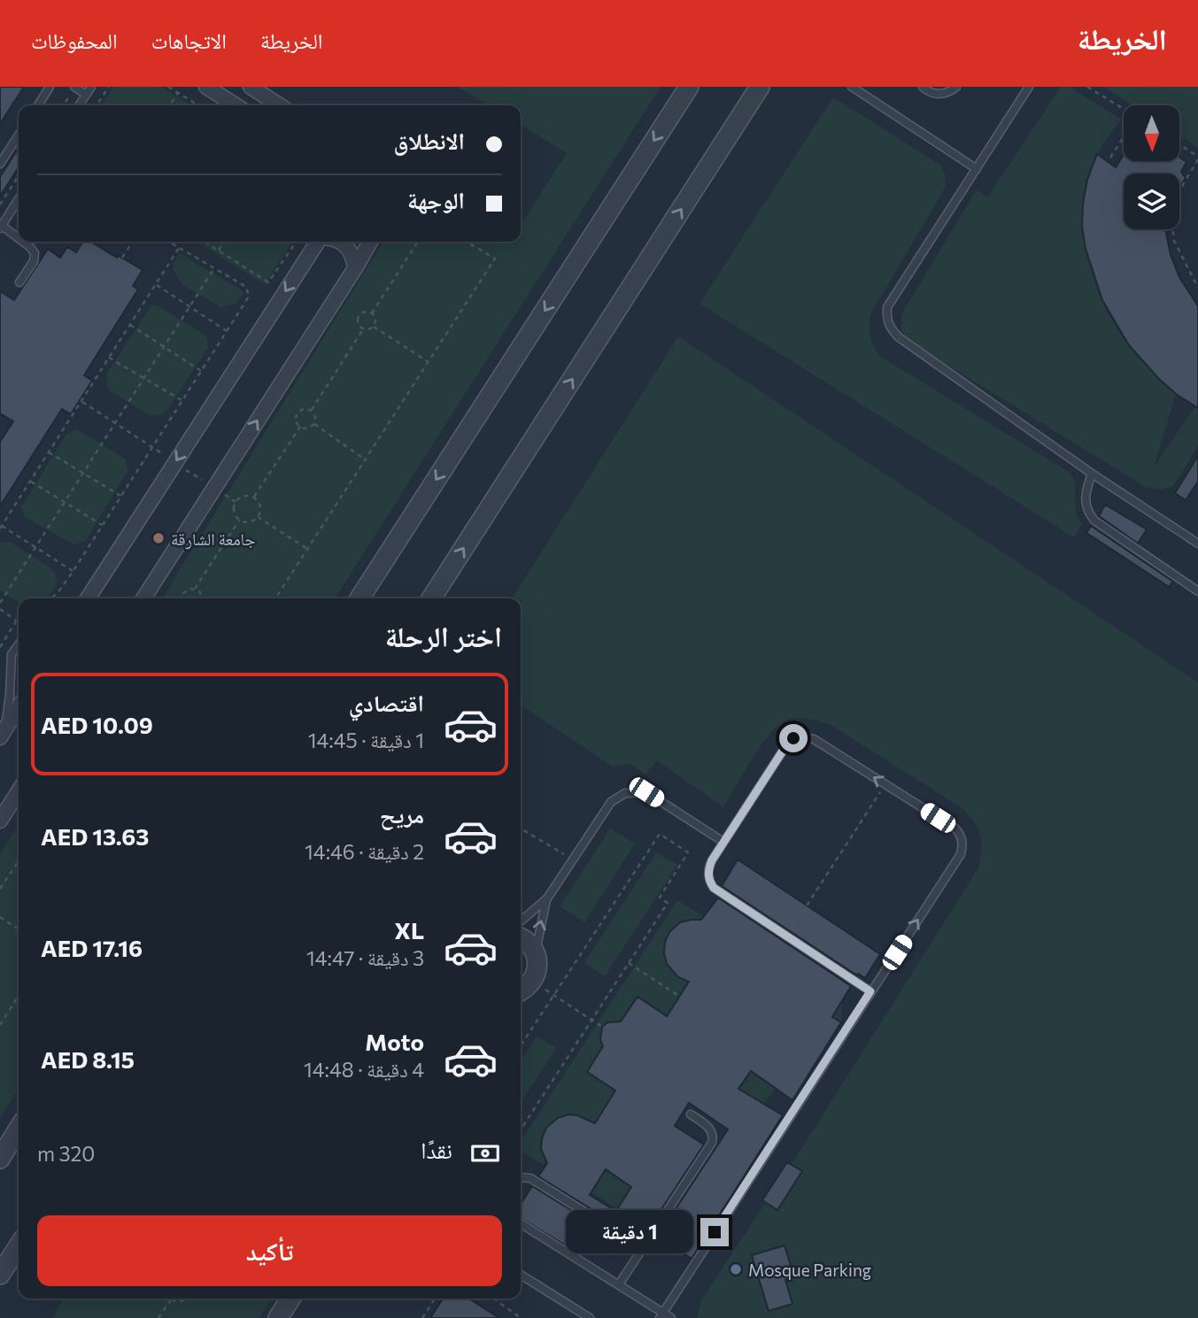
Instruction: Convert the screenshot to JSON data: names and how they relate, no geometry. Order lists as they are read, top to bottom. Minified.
{"places":["جامعة الشارقة","Mosque Parking"],"north":"bottom","page":{"header":"الخريطة","nav":["الخريطة","الاتجاهات","المحفوظات"],"banner":["الانطلاق","الوجهة"],"heading":"اختر الرحلة","list":[{"name":"اقتصادي","note":"1 دقيقة · 14:45","value":"AED 10.09"},{"name":"مريح","note":"2 دقيقة · 14:46","value":"AED 13.63"},{"name":"XL","note":"3 دقيقة · 14:47","value":"AED 17.16"},{"name":"Moto","note":"4 دقيقة · 14:48","value":"AED 8.15"}],"pay":["نقدًا","320 m"],"buttons":"تأكيد","bubble":"1 دقيقة"}}
